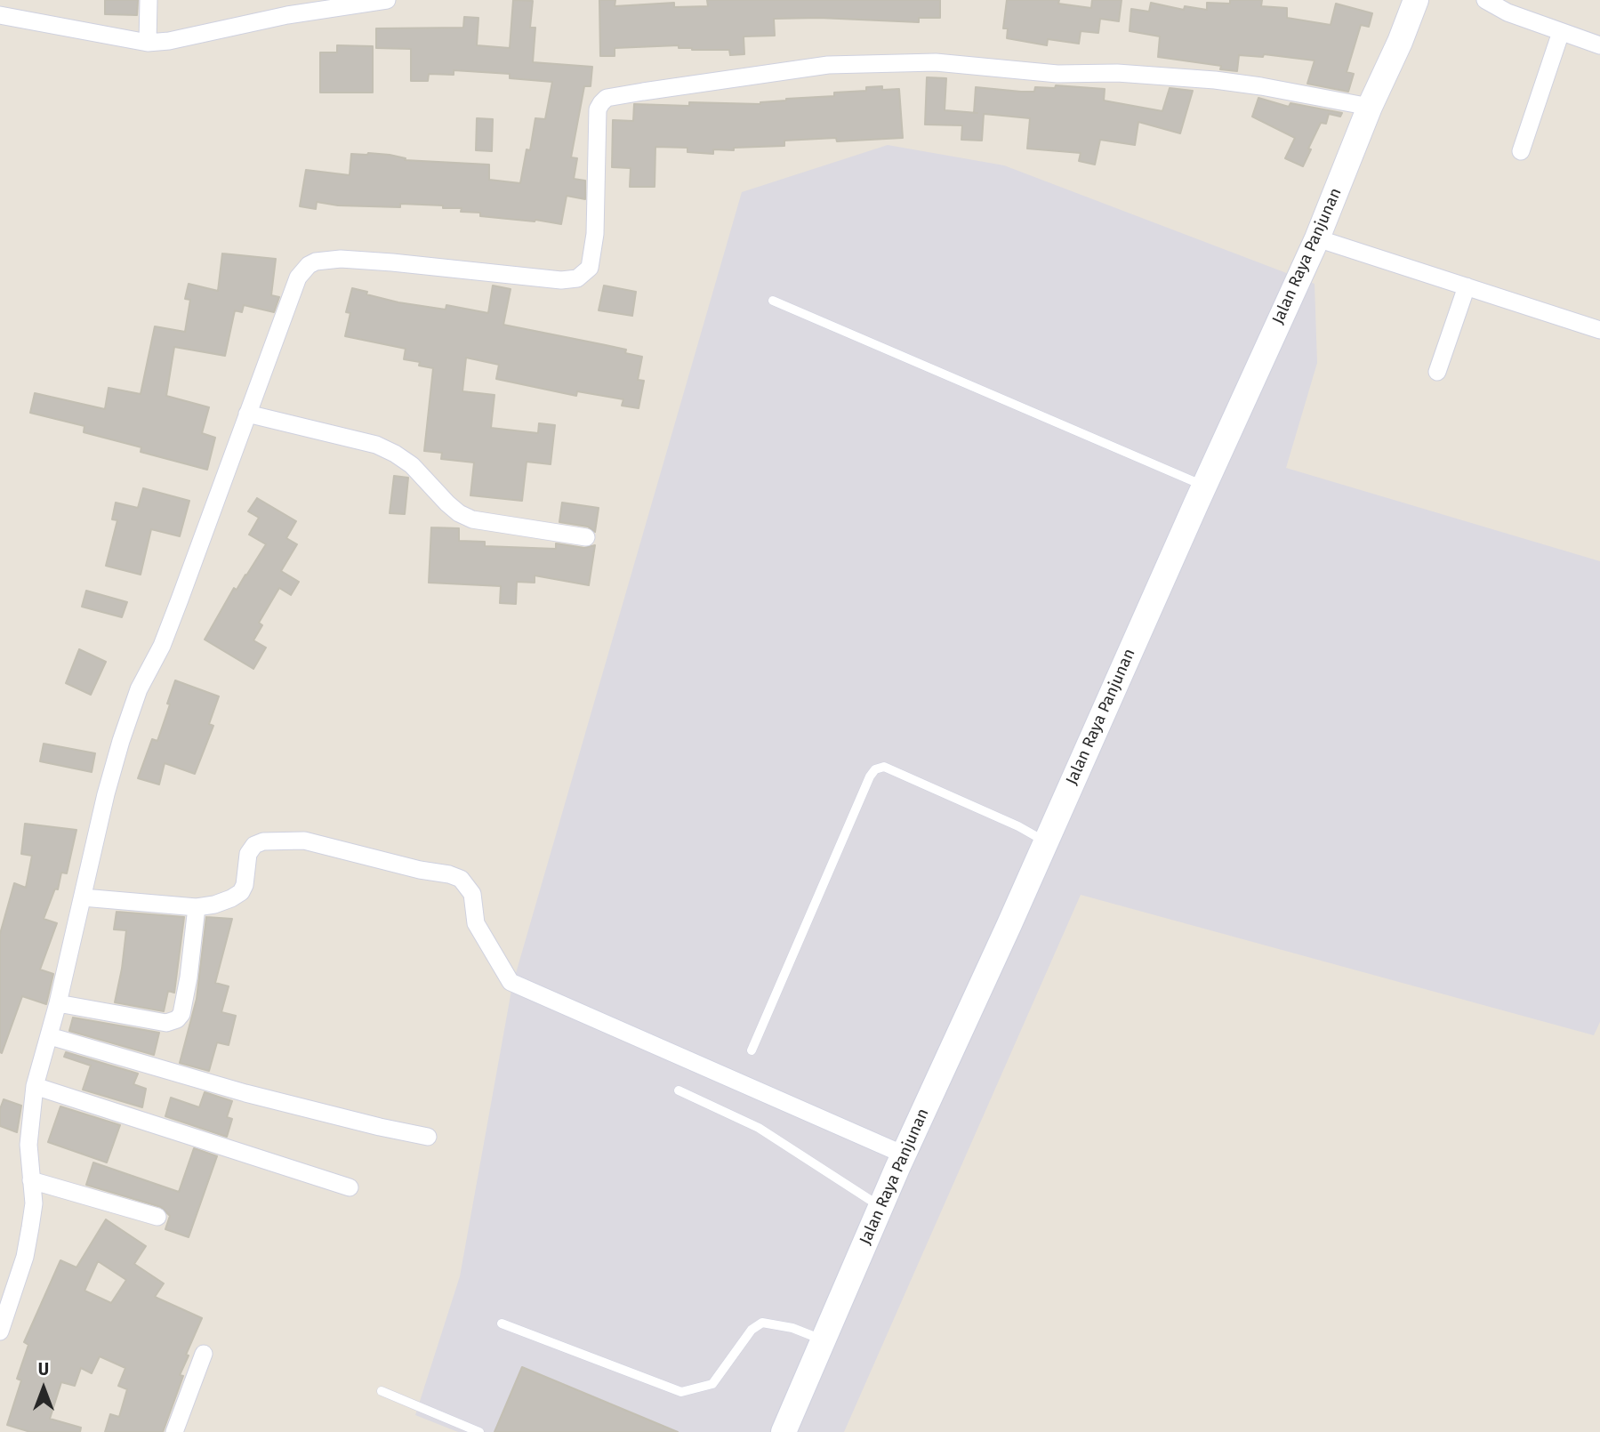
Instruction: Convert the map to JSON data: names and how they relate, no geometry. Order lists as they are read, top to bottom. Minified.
{"streets":{"main road":["Jalan Raya Panjunan"]},"north":"top"}
